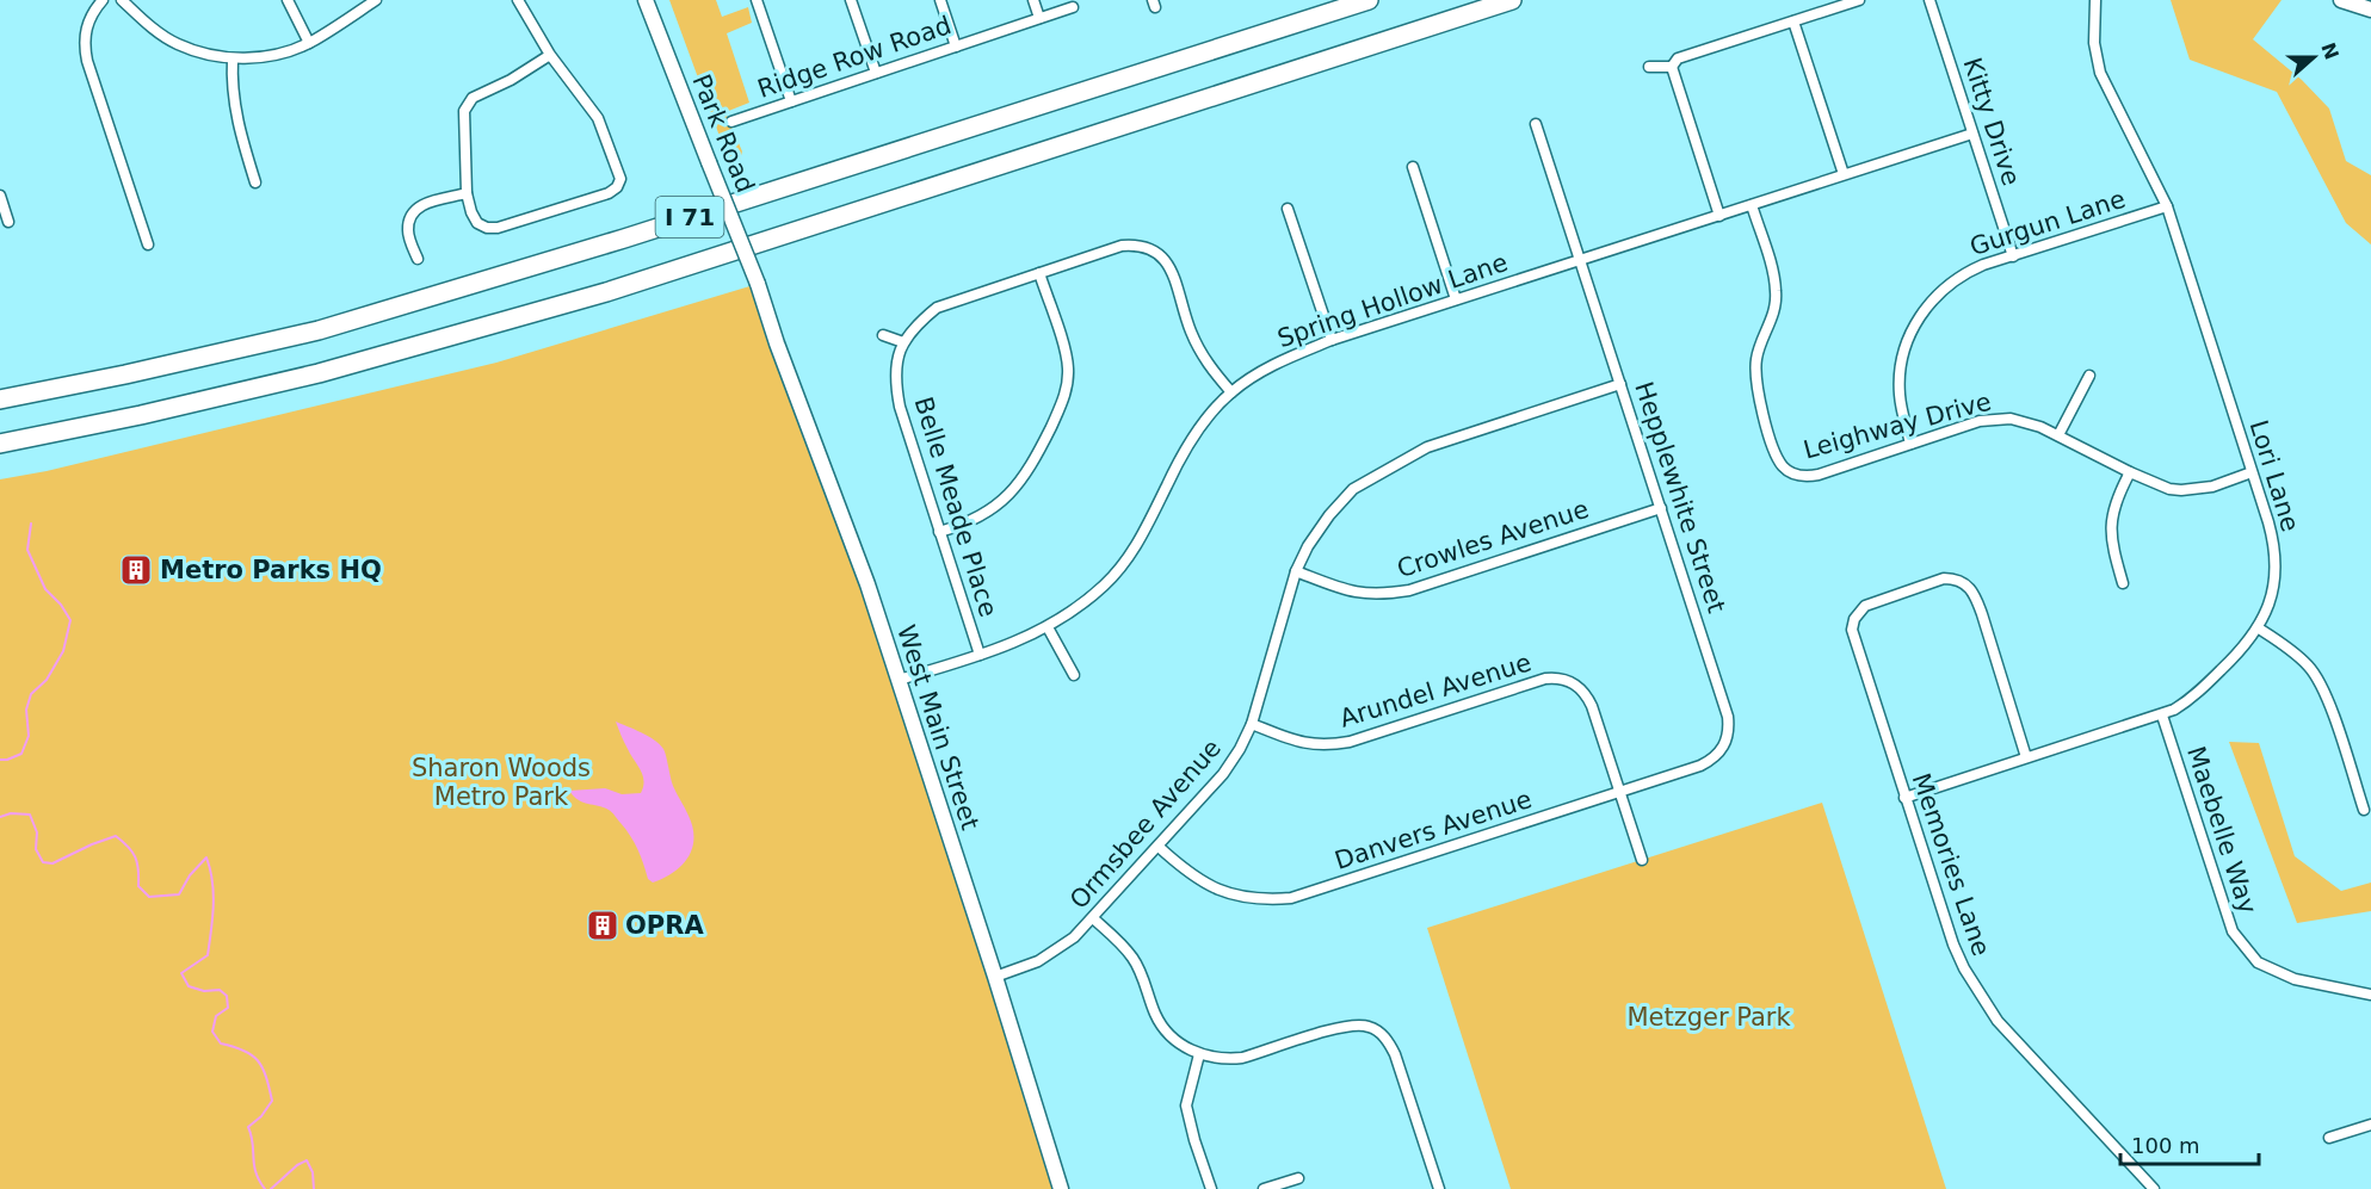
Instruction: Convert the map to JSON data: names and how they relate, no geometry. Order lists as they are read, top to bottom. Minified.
{"streets":{"highway":["I 71"],"main road":["Park Road","West Main Street"],"street":["Ridge Row Road","Kitty Drive","Gurgun Lane","Spring Hollow Lane","Leighway Drive","Lori Lane","Hepplewhite Street","Belle Meade Place","Crowles Avenue","Arundel Avenue","Ormsbee Avenue","Danvers Avenue","Maebelle Way","Memories Lane"]},"crossings":[["Kitty Drive","Gurgun Lane"],["Kitty Drive","Spring Hollow Lane"],["Park Road","West Main Street"],["Gurgun Lane","Leighway Drive"],["Gurgun Lane","Lori Lane"],["Spring Hollow Lane","Leighway Drive"],["Spring Hollow Lane","Hepplewhite Street"],["Spring Hollow Lane","Belle Meade Place"],["Spring Hollow Lane","West Main Street"],["Leighway Drive","Lori Lane"],["Lori Lane","Maebelle Way"],["Lori Lane","Memories Lane"],["Hepplewhite Street","Crowles Avenue"],["Hepplewhite Street","Ormsbee Avenue"],["Hepplewhite Street","Danvers Avenue"],["Crowles Avenue","Ormsbee Avenue"],["Arundel Avenue","Ormsbee Avenue"],["Arundel Avenue","Danvers Avenue"],["West Main Street","Ormsbee Avenue"],["Ormsbee Avenue","Danvers Avenue"]],"parks":["Sharon Woods Metro Park","Metzger Park"],"places":{"building":["Metro Parks HQ","OPRA"]},"scale_bar":"100 m","north":"right"}
